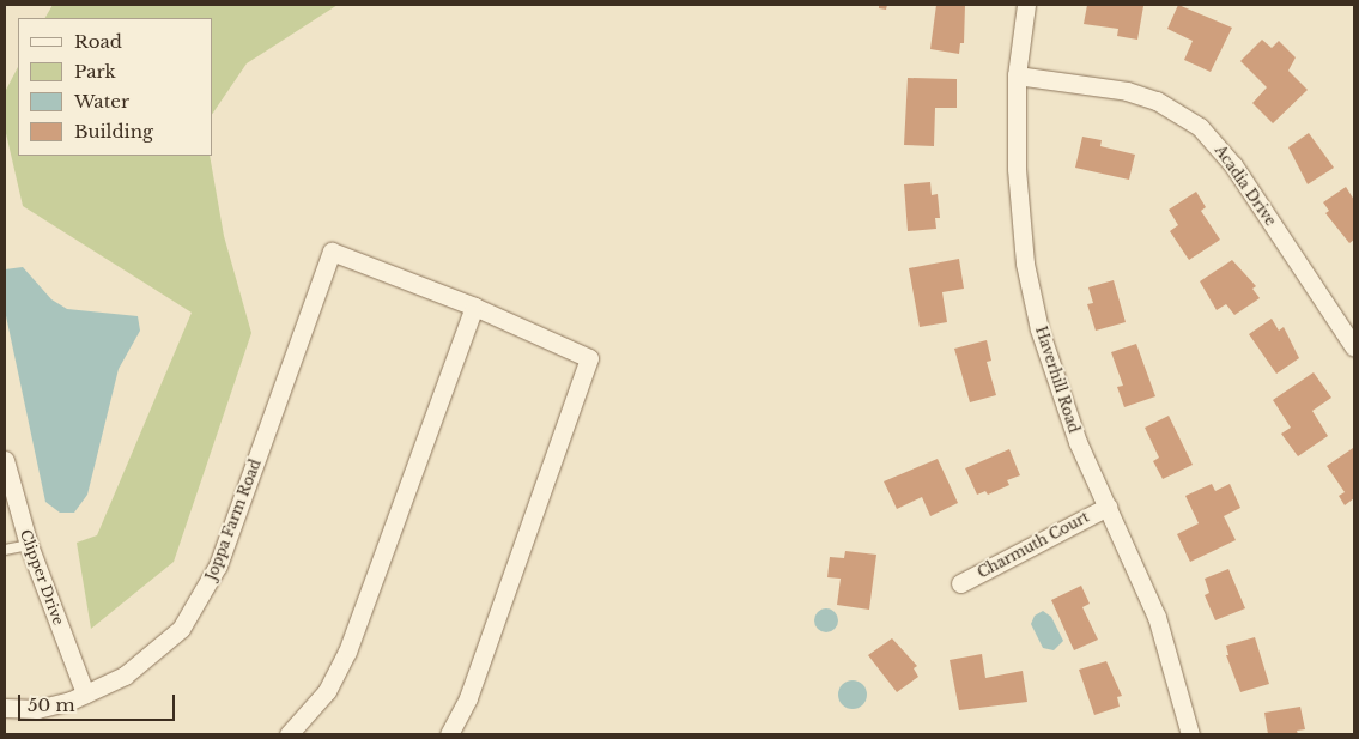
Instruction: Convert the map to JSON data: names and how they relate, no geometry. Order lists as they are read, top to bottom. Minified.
{"streets":{"street":["Acadia Drive","Haverhill Road","Joppa Farm Road","Charmuth Court","Clipper Drive"]},"crossings":[["Acadia Drive","Haverhill Road"],["Haverhill Road","Charmuth Court"],["Joppa Farm Road","Clipper Drive"]],"legend":["Road","Park","Water","Building"],"scale_bar":"50 m"}
